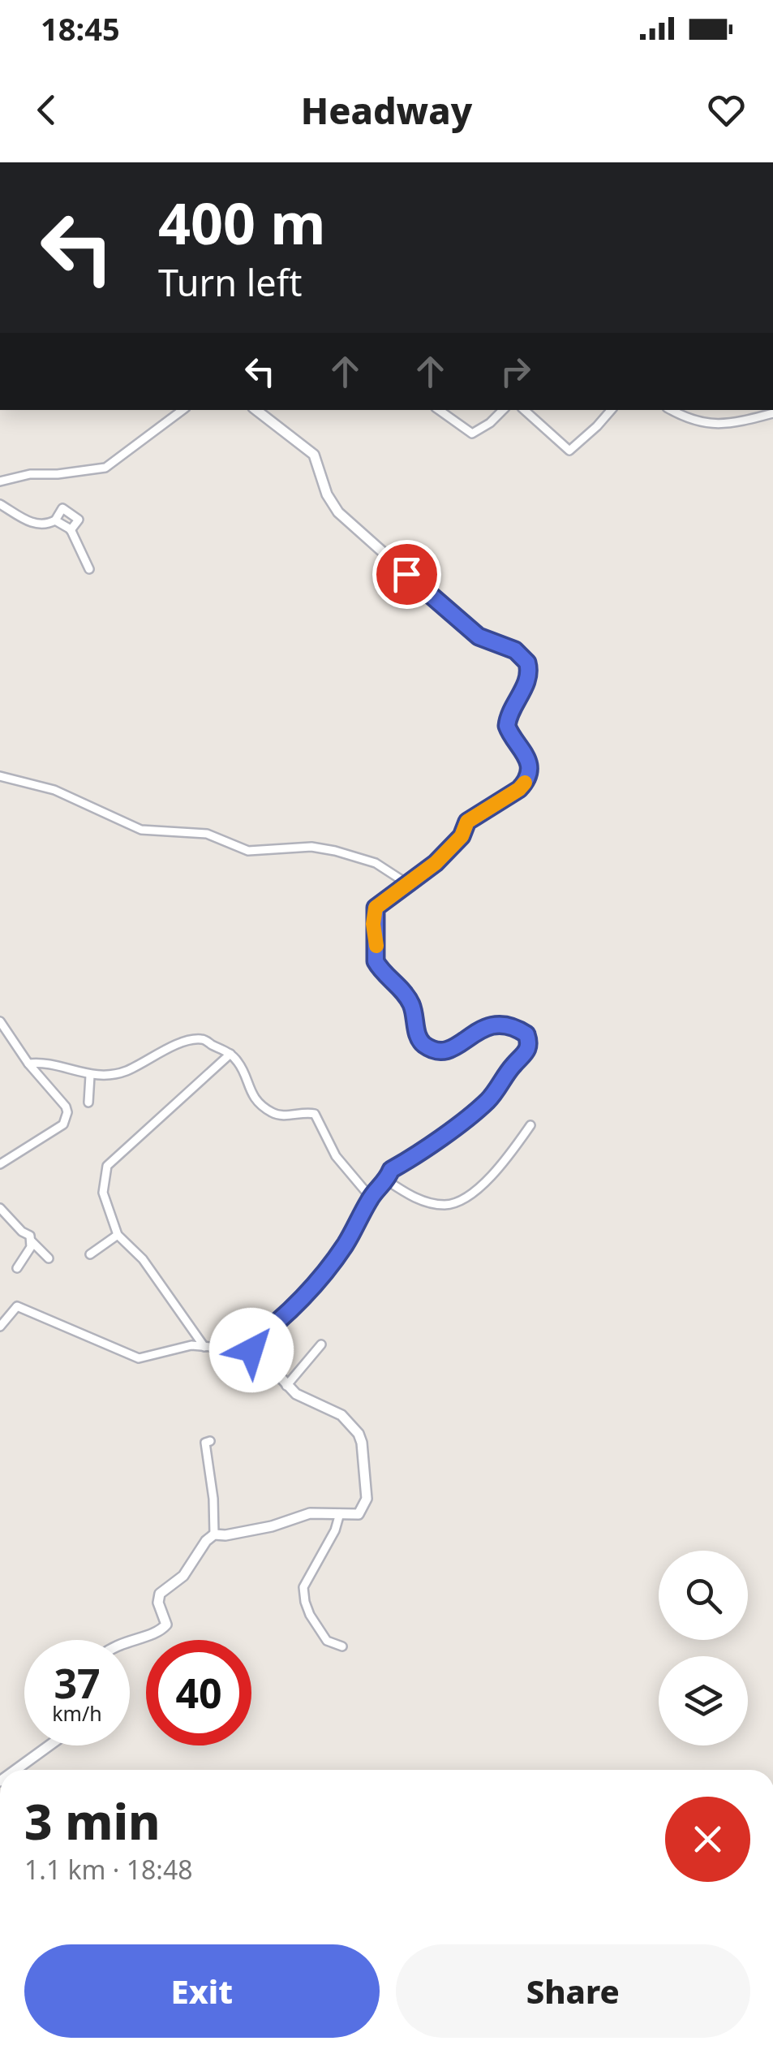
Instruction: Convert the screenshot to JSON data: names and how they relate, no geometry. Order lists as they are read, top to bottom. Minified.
{"page":{"status":"18:45","header":"Headway","turn":["400 m","Turn left"],"speed":"37 km/h","limit":"40","heading":["3 min","1.1 km · 18:48"],"buttons":["Exit","Share"]}}
